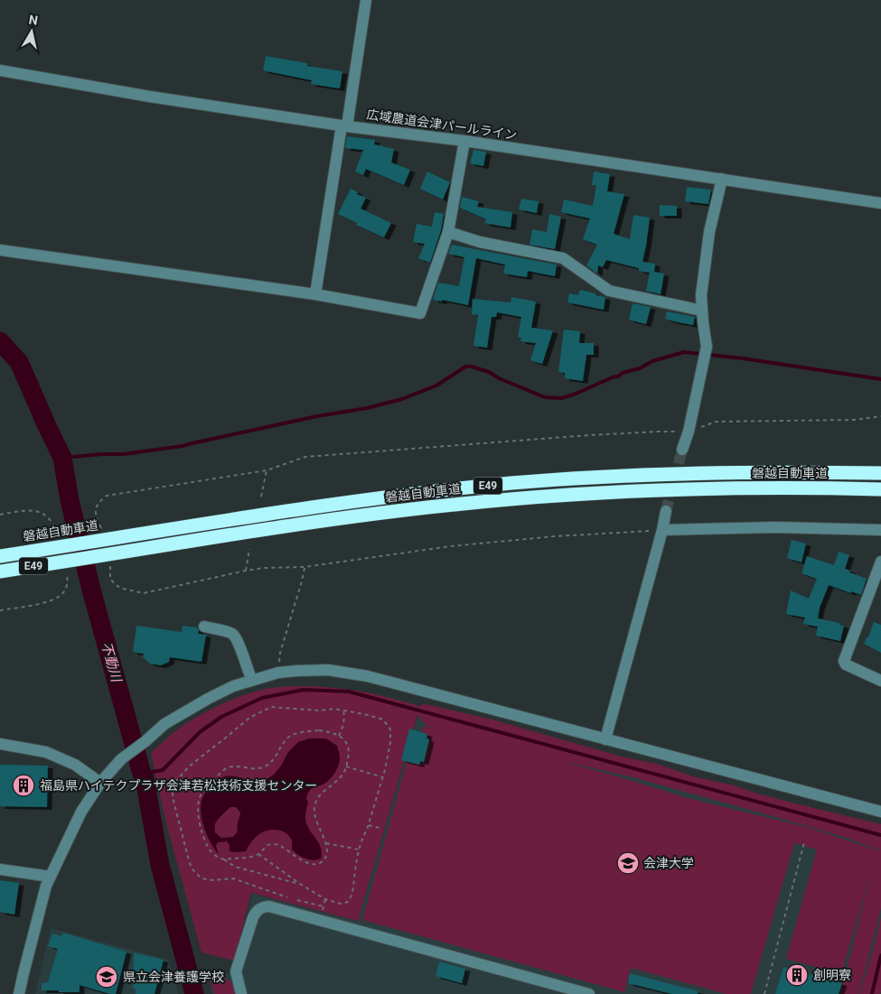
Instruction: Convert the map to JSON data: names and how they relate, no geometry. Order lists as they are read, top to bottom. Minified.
{"streets":{"highway":["磐越自動車道","E49"],"street":["広域農道会津パールライン"]},"water":["不動川"],"places":{"building":["福島県ハイテクプラザ会津若松技術支援センター","創明寮"],"school or university":["会津大学","県立会津養護学校"]},"north":"top"}
